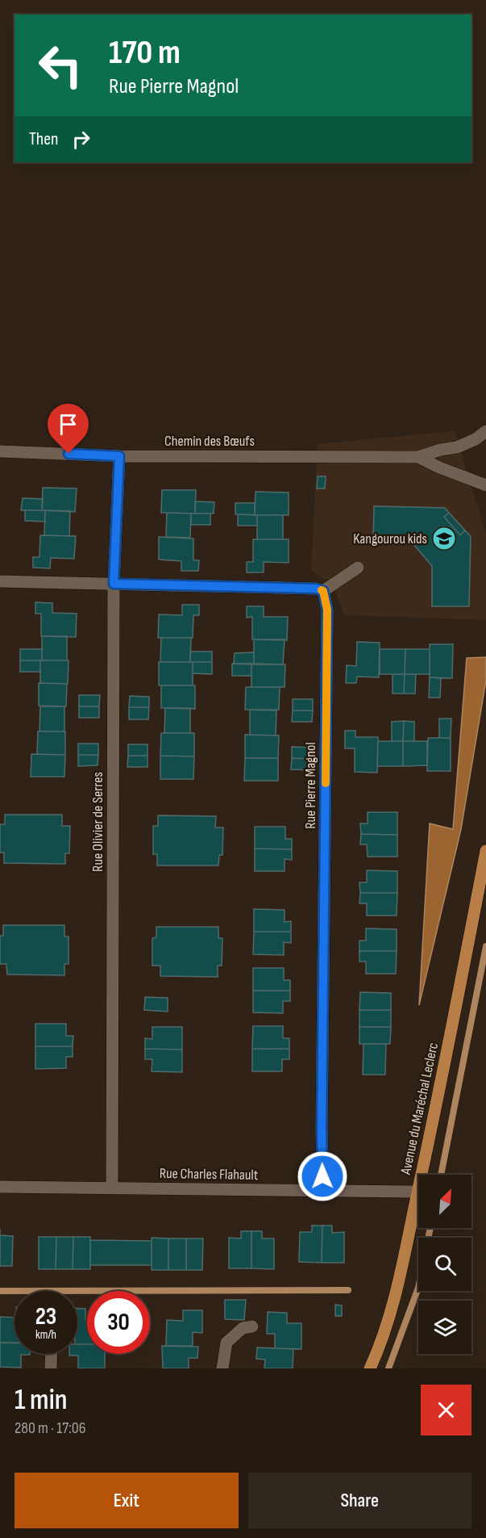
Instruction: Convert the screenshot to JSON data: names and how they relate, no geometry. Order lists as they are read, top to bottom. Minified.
{"streets":{"main road":["Avenue du Maréchal Leclerc"],"street":["Chemin des Bœufs","Rue Pierre Magnol","Rue Olivier de Serres","Rue Charles Flahault"]},"crossings":[["Chemin des Bœufs","Rue Olivier de Serres"],["Rue Pierre Magnol","Rue Charles Flahault"],["Rue Olivier de Serres","Rue Charles Flahault"],["Avenue du Maréchal Leclerc","Rue Charles Flahault"]],"places":{"school or university":["Kangourou kids"]},"north":"top right","page":{"turn":["170 m","Rue Pierre Magnol"],"then":"Then","speed":"23 km/h","limit":"30","heading":["1 min","280 m · 17:06"],"buttons":["Exit","Share"]}}
